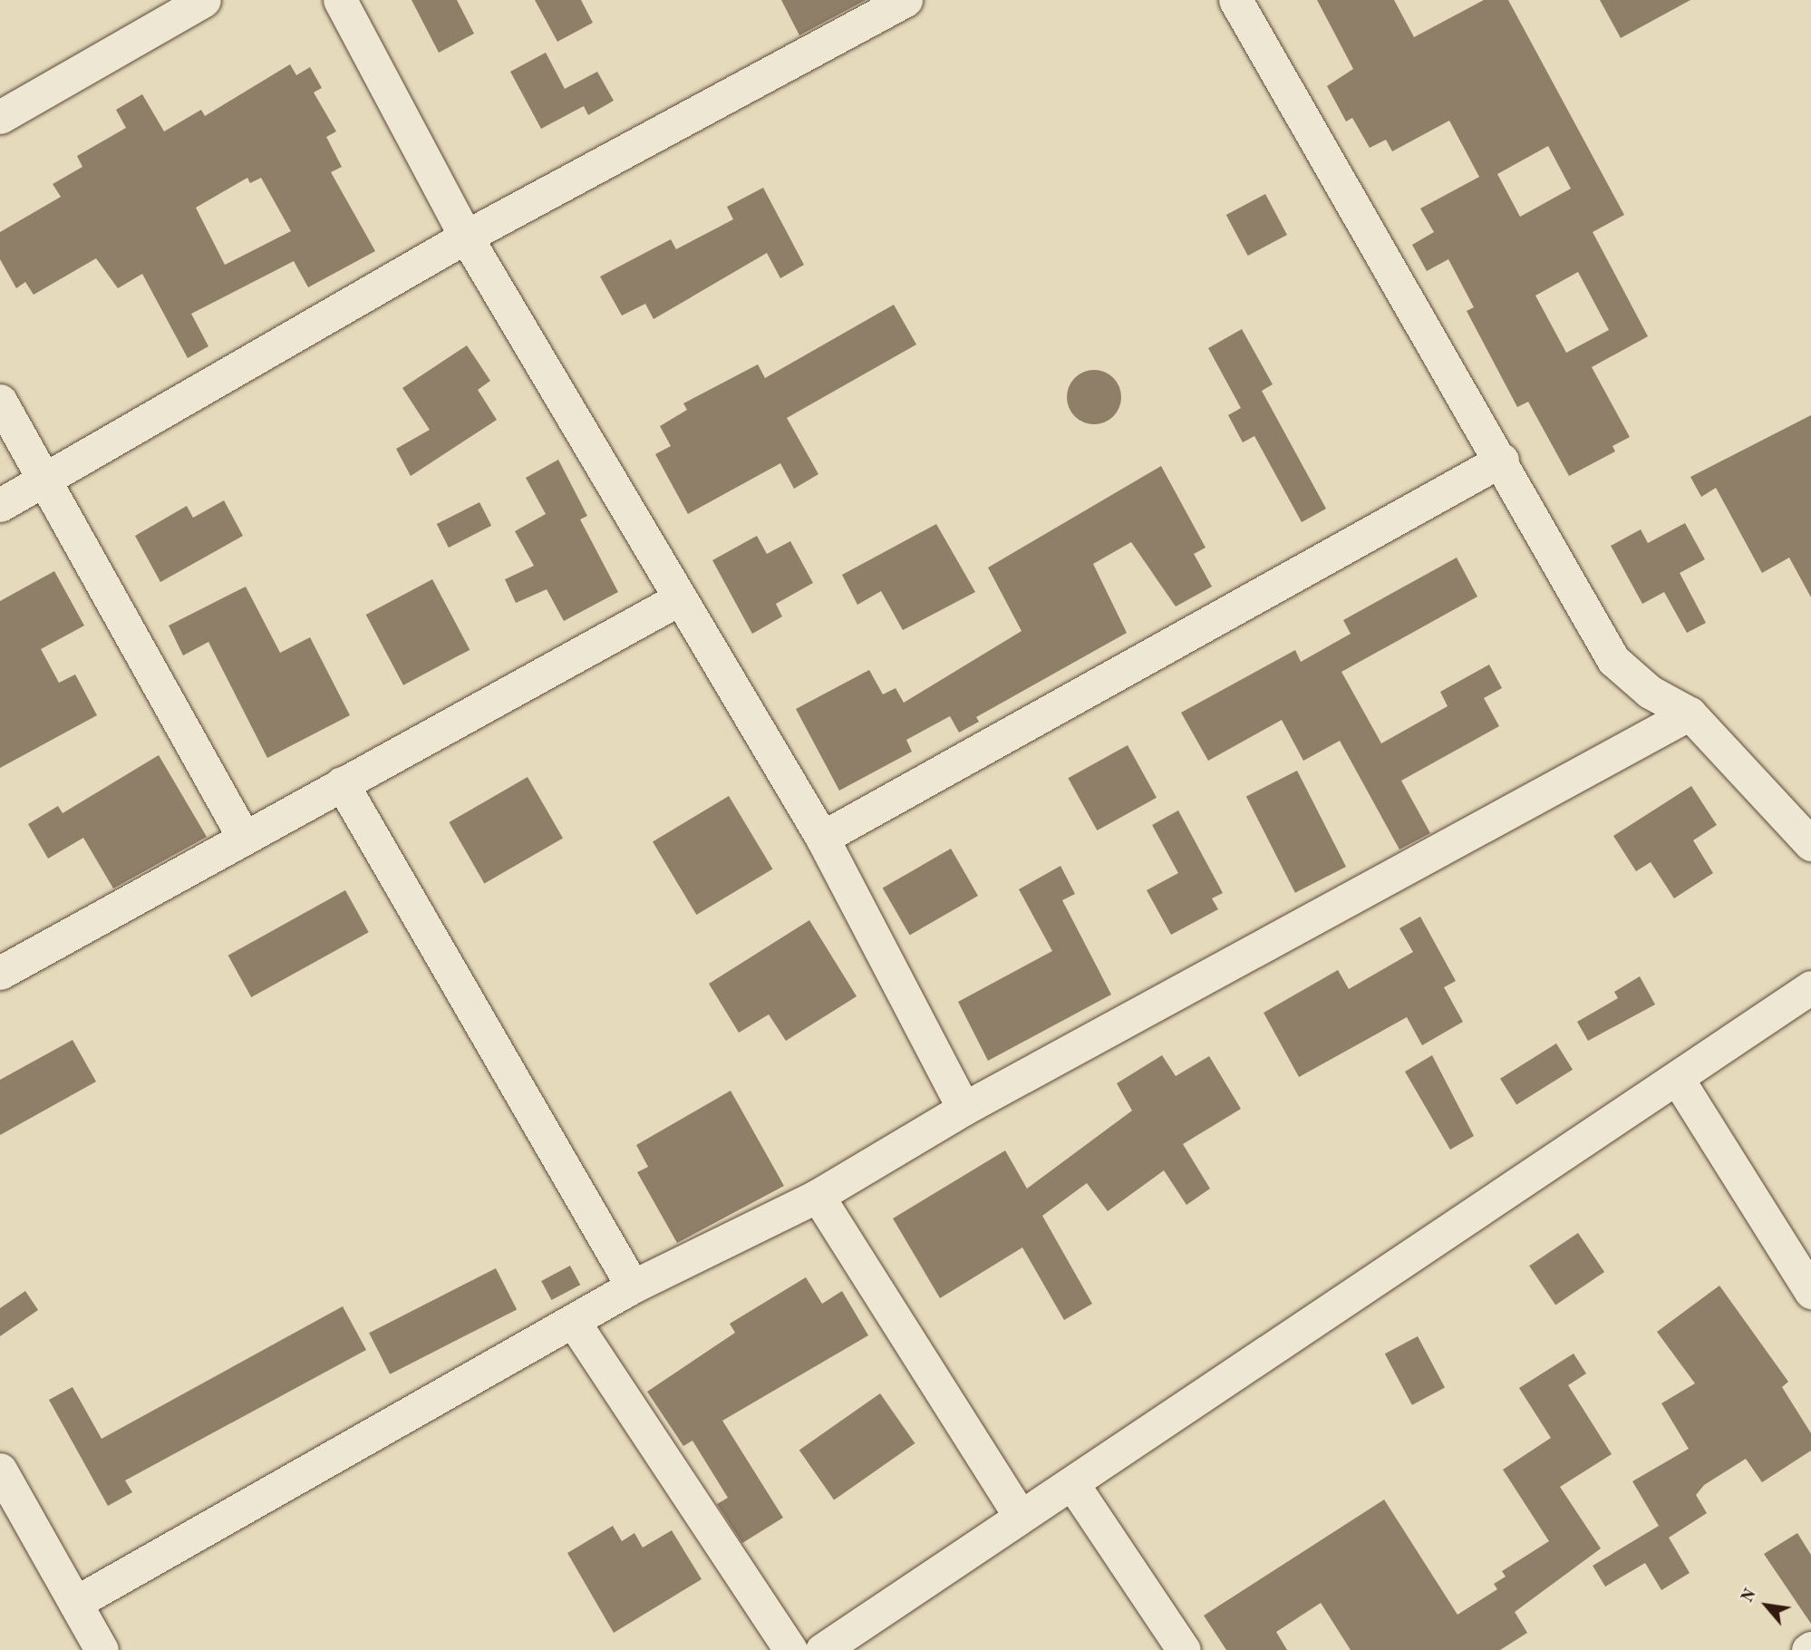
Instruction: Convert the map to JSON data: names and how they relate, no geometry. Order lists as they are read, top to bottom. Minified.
{"north":"top left"}
